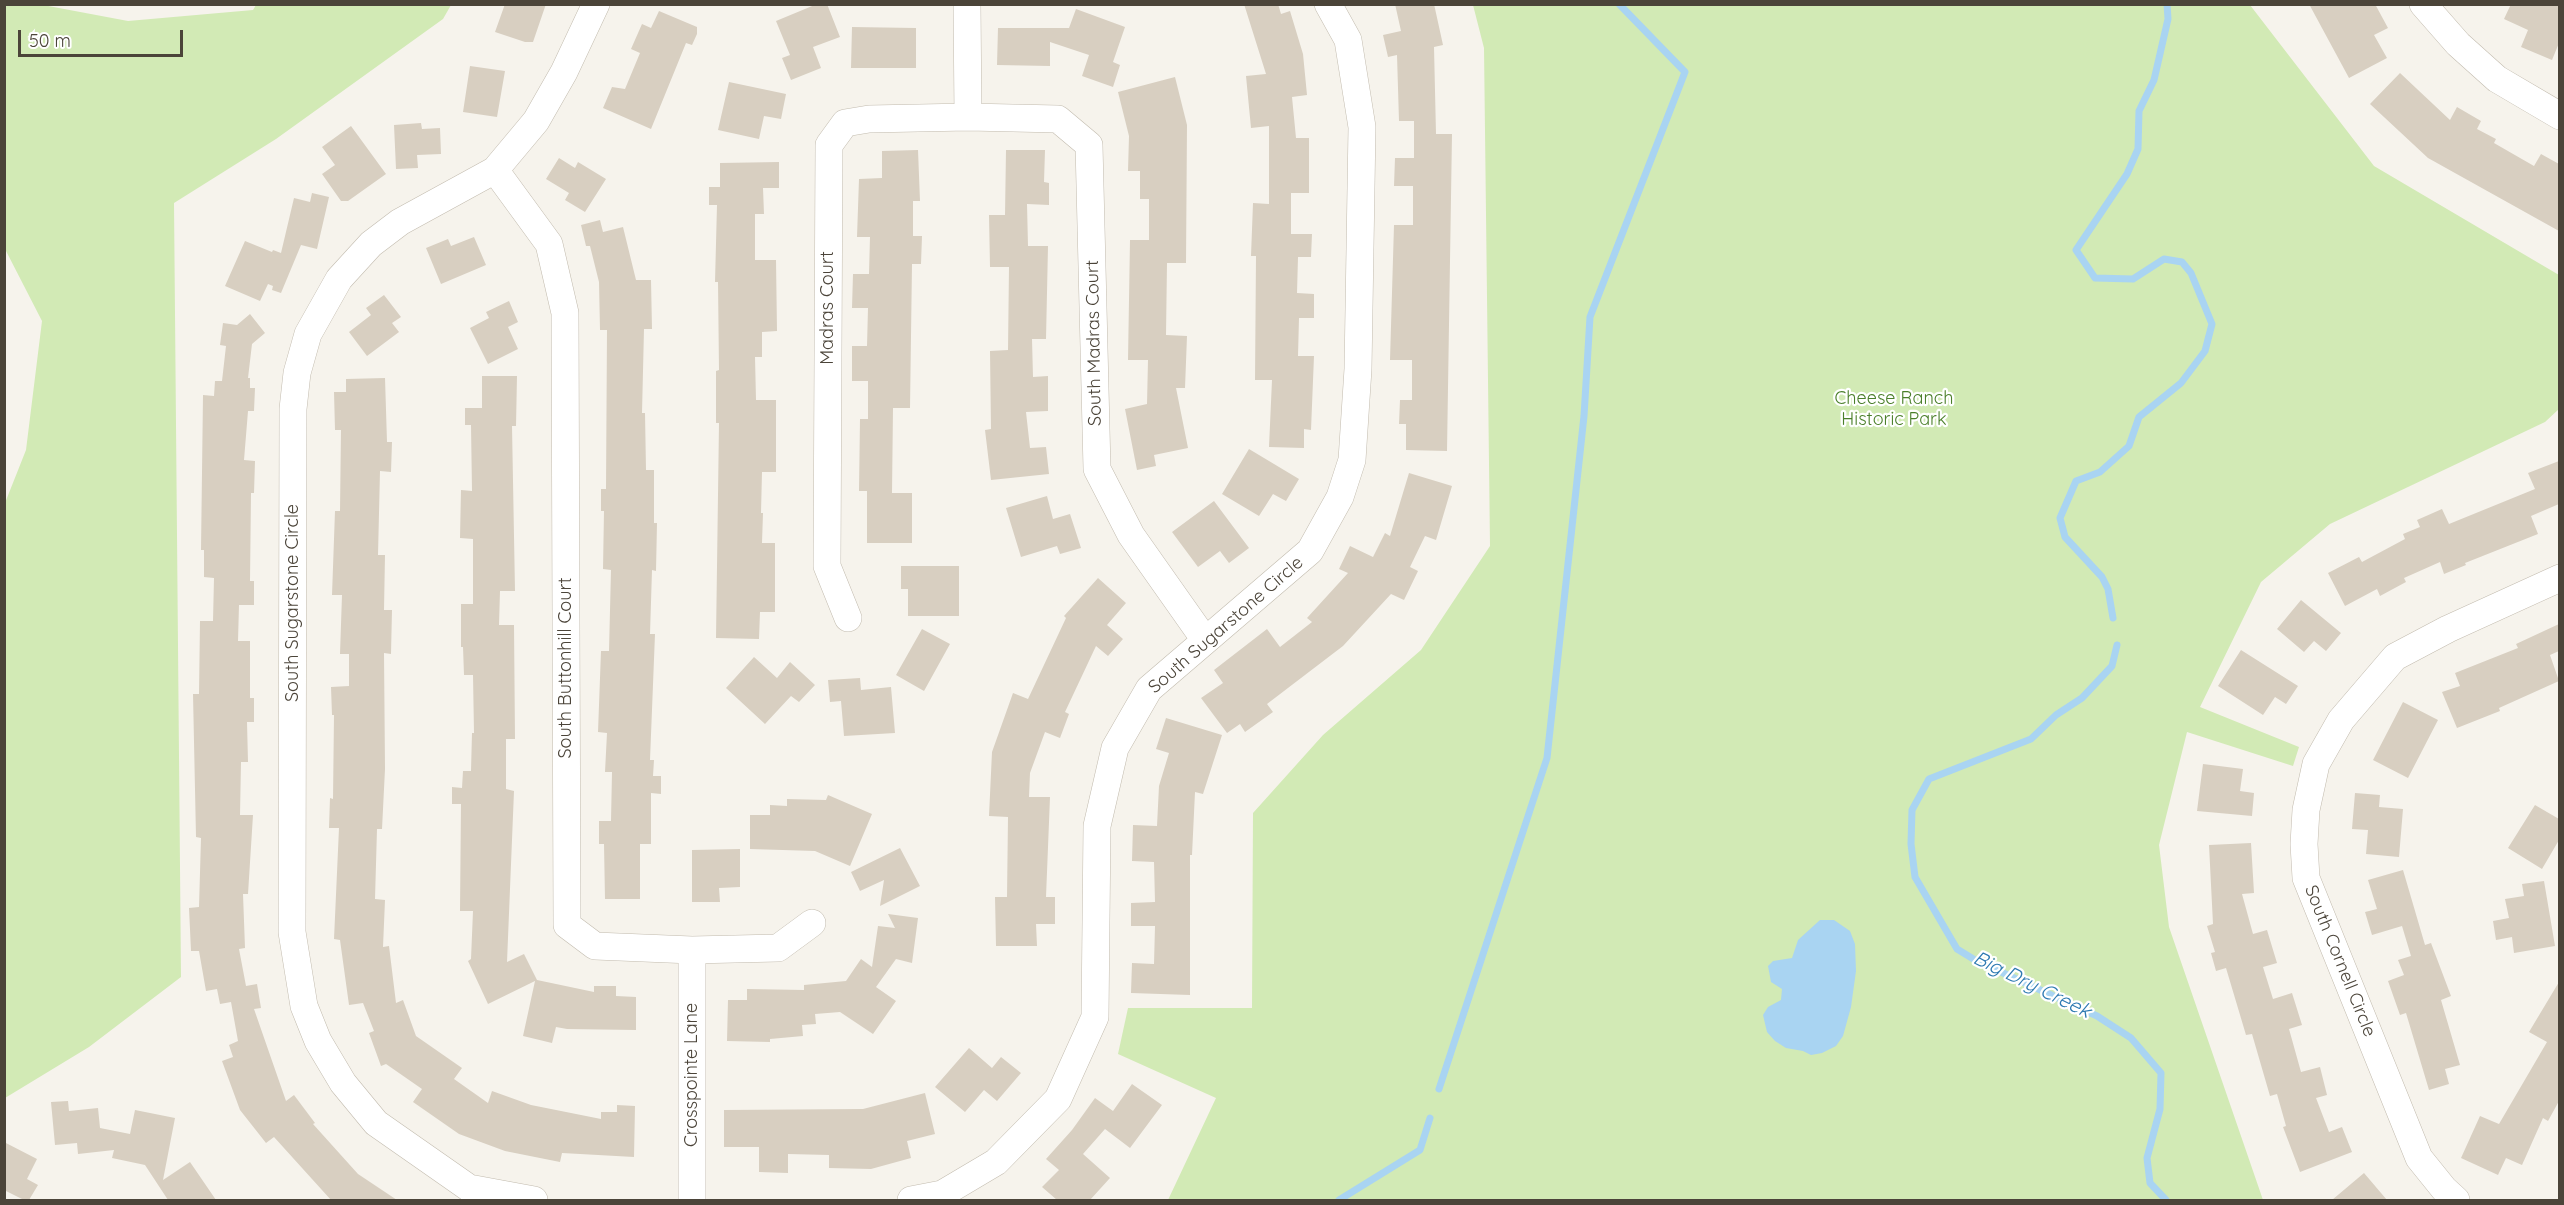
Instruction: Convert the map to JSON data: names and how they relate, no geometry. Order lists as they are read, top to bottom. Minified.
{"streets":{"street":["Madras Court","South Madras Court","South Sugarstone Circle","South Buttonhill Court","South Cornell Circle","Crosspointe Lane"]},"crossings":[["Madras Court","South Madras Court"],["South Madras Court","South Sugarstone Circle"],["South Sugarstone Circle","South Buttonhill Court"],["South Buttonhill Court","Crosspointe Lane"]],"water":["Big Dry Creek"],"parks":["Cheese Ranch Historic Park"],"scale_bar":"50 m"}
